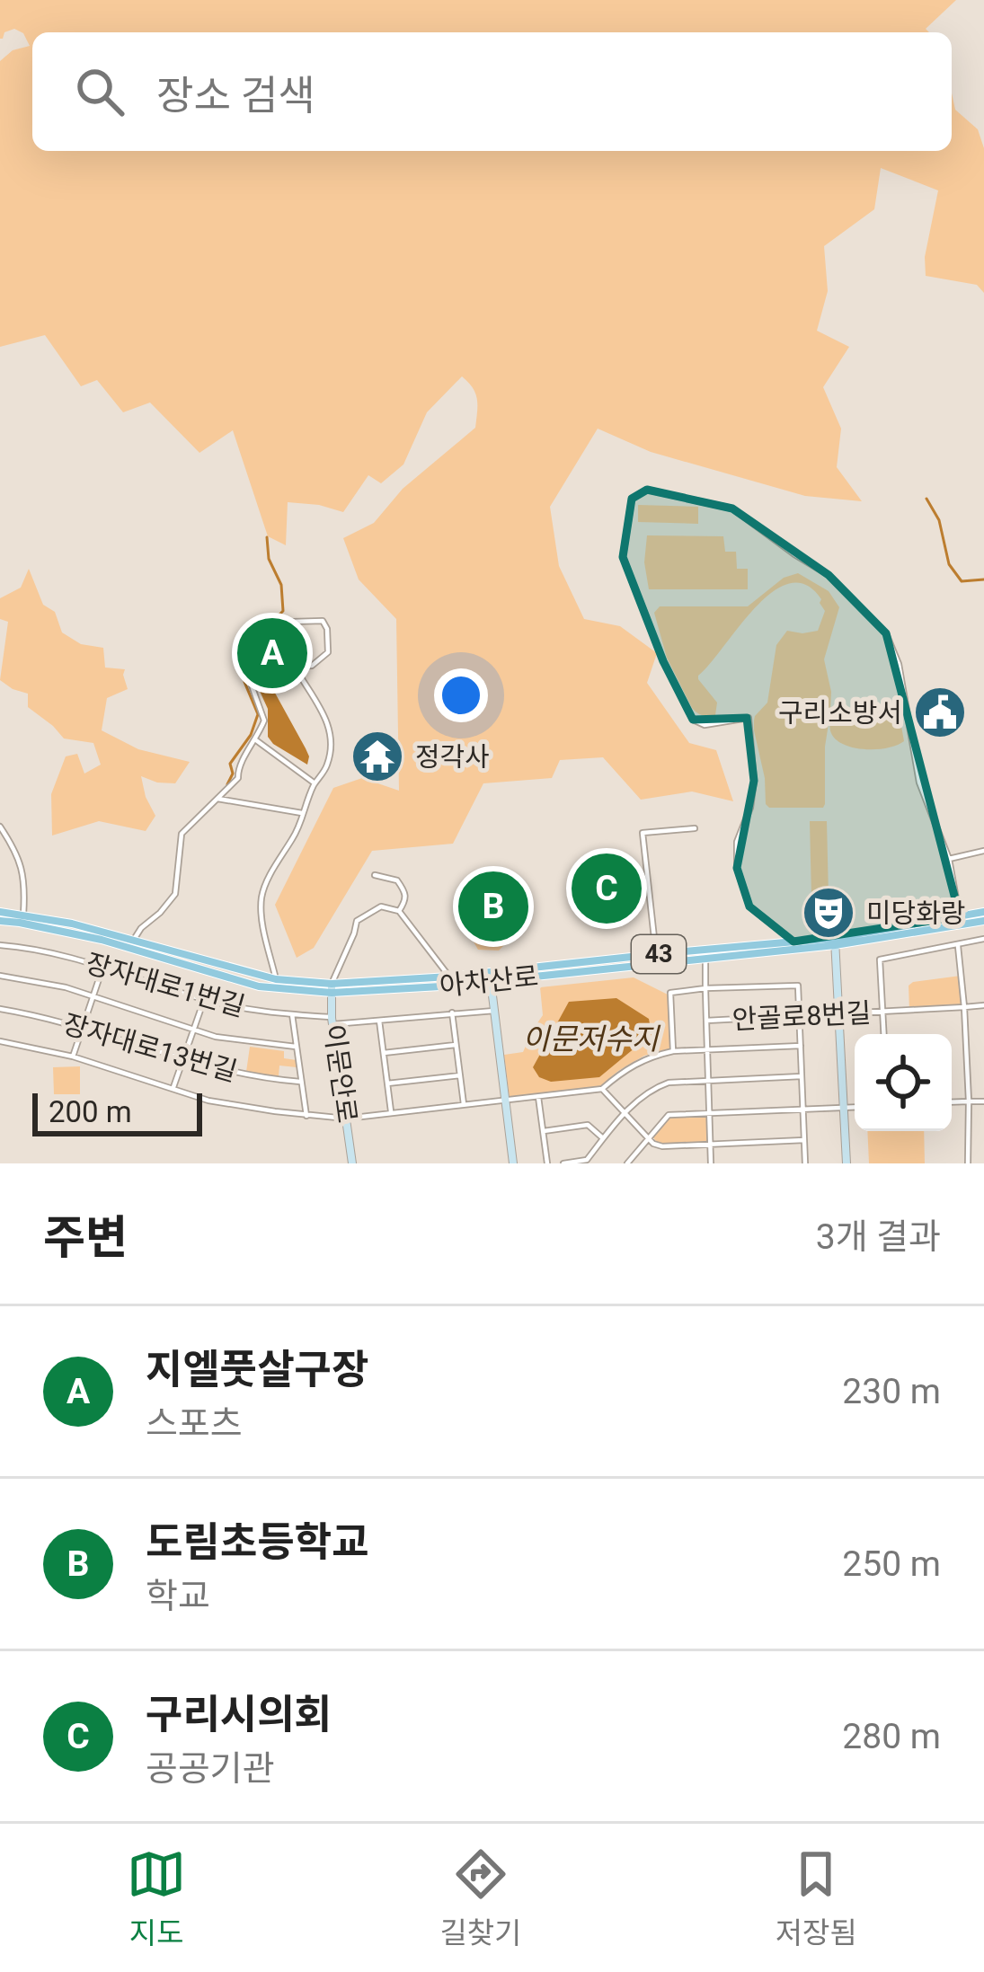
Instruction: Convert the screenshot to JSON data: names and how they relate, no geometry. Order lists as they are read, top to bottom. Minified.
{"streets":{"main road":["43","아차산로"],"street":["장자대로1번길","안골로8번길","장자대로13번길","이문안로"]},"crossings":[["아차산로","이문안로"],["장자대로1번길","이문안로"],["장자대로13번길","이문안로"]],"water":["이문저수지"],"places":{"public building":["구리소방서"],"temple":["정각사"],"theatre":["미당화랑"]},"scale_bar":"200 m","page":{"search":"장소 검색","pins":["A","C","B"],"scale":"200 m","heading":["주변","3개 결과"],"list":[{"mark":"A","name":"지엘풋살구장","note":"스포츠","value":"230 m"},{"mark":"B","name":"도림초등학교","note":"학교","value":"250 m"},{"mark":"C","name":"구리시의회","note":"공공기관","value":"280 m"}],"nav":["지도","길찾기","저장됨"]}}
